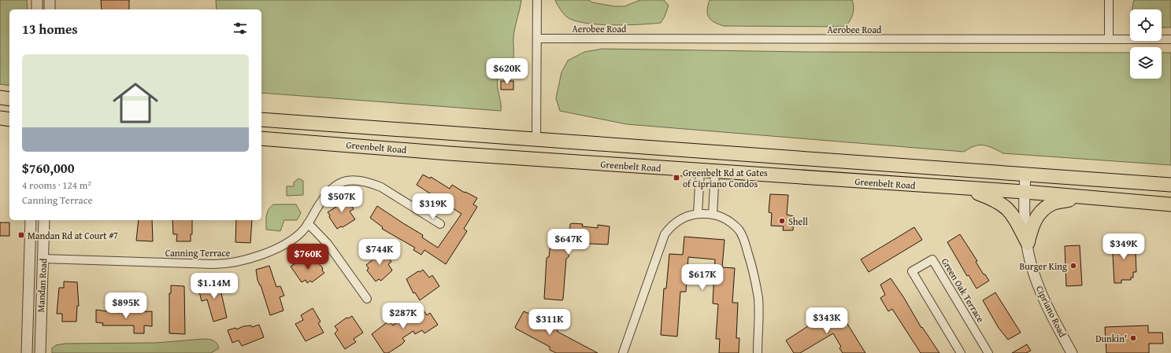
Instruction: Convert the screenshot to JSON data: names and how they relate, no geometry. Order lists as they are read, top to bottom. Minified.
{"streets":{"main road":["Greenbelt Road"],"street":["Aerobee Road","Canning Terrace","Mandan Road","Green Oak Terrace","Cipriano Road"]},"crossings":[["Greenbelt Road","Cipriano Road"],["Canning Terrace","Mandan Road"]],"places":{"transit":["Greenbelt Rd at Gates of Cipriano Condos","Mandan Rd at Court #7"],"other":["Shell","Burger King","Dunkin'"]},"page":{"heading":"13 homes","list":[{"name":"$760,000","note":"4 rooms · 124 m² · Canning Terrace"}],"price":["$620K","$507K","$319K","$647K","$349K","$744K","$760K","$617K","$1.14M","$895K","$287K","$343K","$311K"]}}
